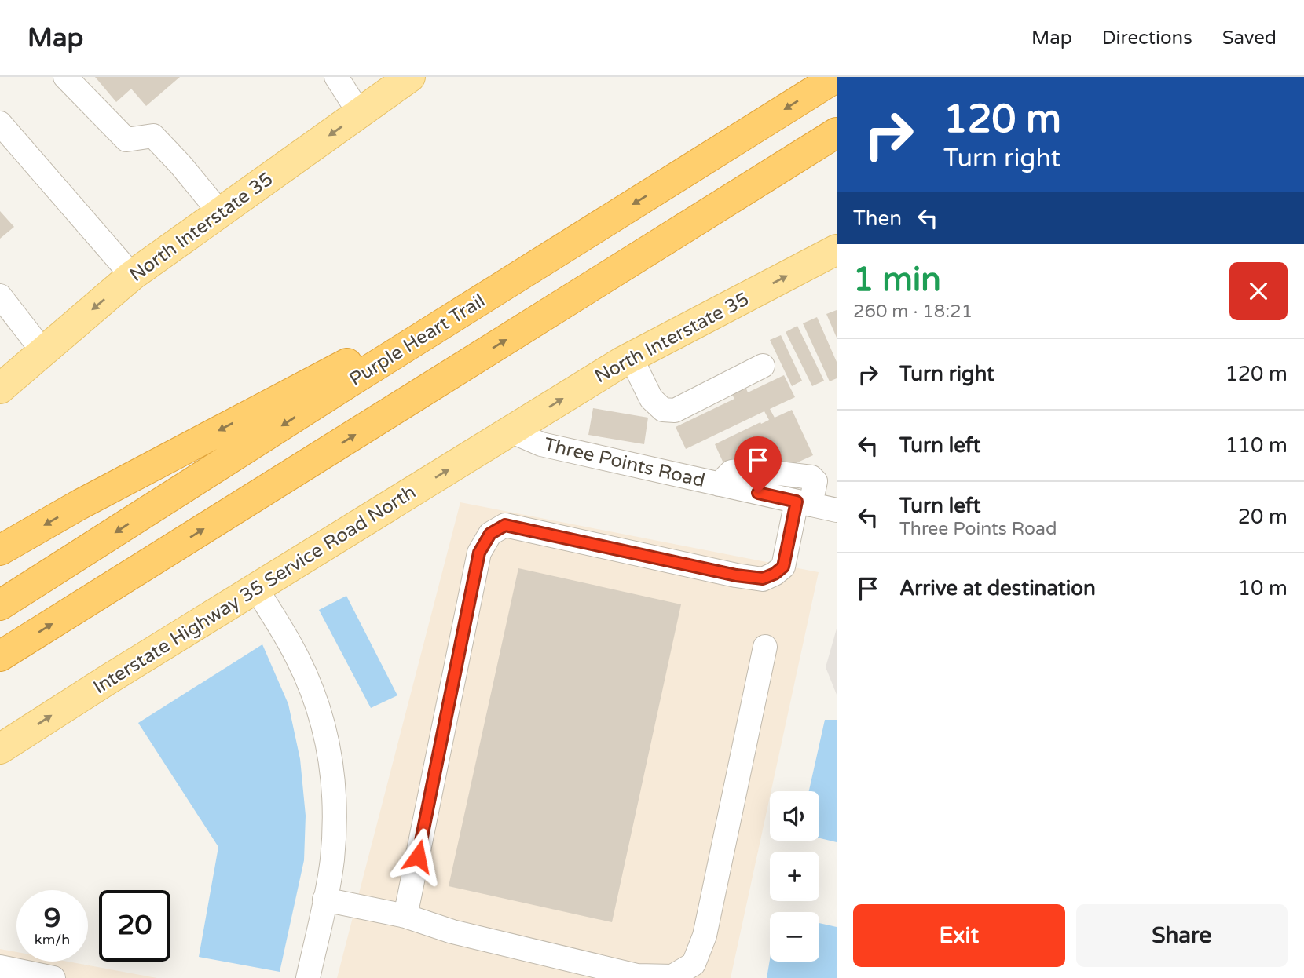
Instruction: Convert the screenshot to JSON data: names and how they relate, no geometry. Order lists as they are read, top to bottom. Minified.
{"streets":{"highway":["Purple Heart Trail"],"main road":["North Interstate 35","Interstate Highway 35 Service Road North"],"street":["Three Points Road"]},"crossings":[["North Interstate 35","Three Points Road"],["North Interstate 35","Interstate Highway 35 Service Road North"],["Three Points Road","Interstate Highway 35 Service Road North"]],"one_way":["Interstate Highway 35 Service Road North"],"page":{"header":"Map","nav":["Map","Directions","Saved"],"turn":["120 m","Turn right"],"then":"Then","heading":["1 min","260 m · 18:21"],"list":[{"name":"Turn right","value":"120 m"},{"name":"Turn left","value":"110 m"},{"name":"Turn left","note":"Three Points Road","value":"20 m"},{"name":"Arrive at destination","value":"10 m"}],"map_buttons":["+","−"],"speed":"9 km/h","limit":"20","buttons":["Exit","Share"]}}
